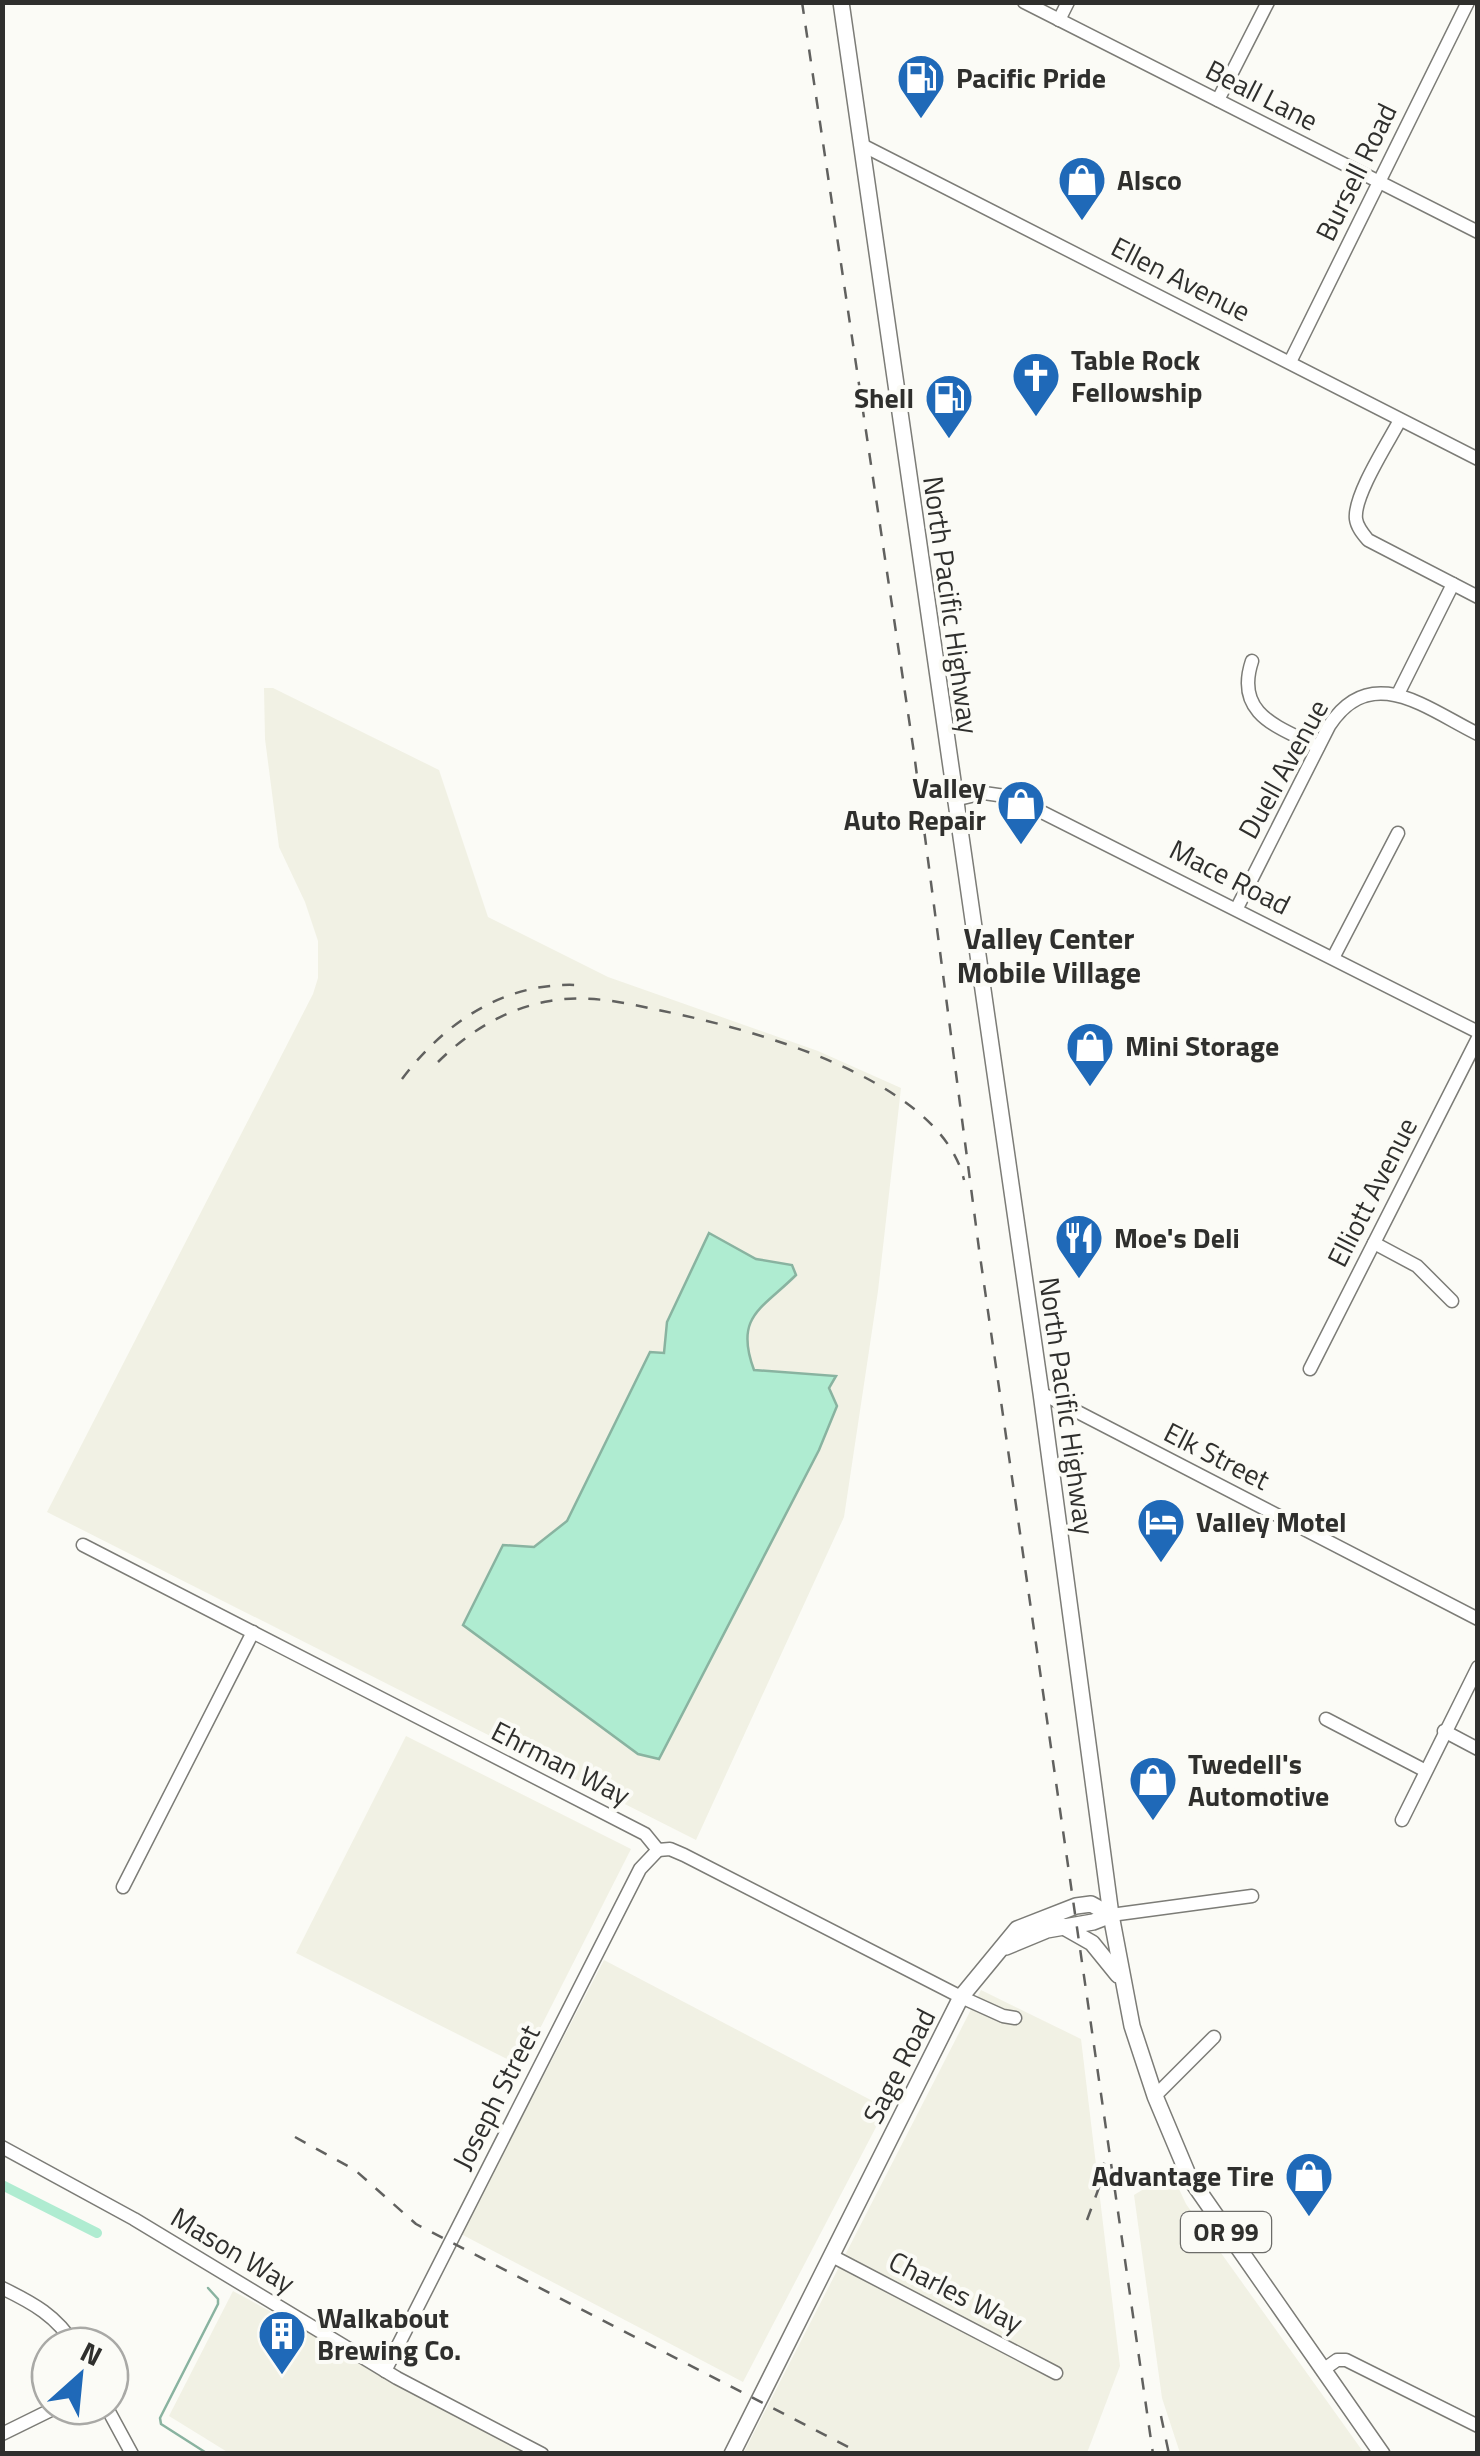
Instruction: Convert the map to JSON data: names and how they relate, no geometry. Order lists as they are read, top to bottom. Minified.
{"streets":{"main road":["North Pacific Highway","Sage Road","OR 99"],"street":["Beall Lane","Bursell Road","Ellen Avenue","Duell Avenue","Mace Road","Elliott Avenue","Elk Street","Ehrman Way","Joseph Street","Mason Way","Charles Way"]},"crossings":[["Beall Lane","Bursell Road"],["Bursell Road","Ellen Avenue"],["Ellen Avenue","North Pacific Highway"],["North Pacific Highway","Mace Road"],["North Pacific Highway","Elk Street"],["North Pacific Highway","Sage Road"],["Duell Avenue","Mace Road"],["Mace Road","Elliott Avenue"],["Ehrman Way","Sage Road"],["Ehrman Way","Joseph Street"],["Sage Road","Charles Way"],["Joseph Street","Mason Way"]],"districts":["Valley Center Mobile Village"],"places":{"fuel station":["Pacific Pride","Shell"],"shop":["Alsco","Valley Auto Repair","Mini Storage","Twedell's Automotive","Advantage Tire"],"church":["Table Rock Fellowship"],"restaurant":["Moe's Deli"],"hotel":["Valley Motel"],"building":["Walkabout Brewing Co."]},"north":"top right"}
